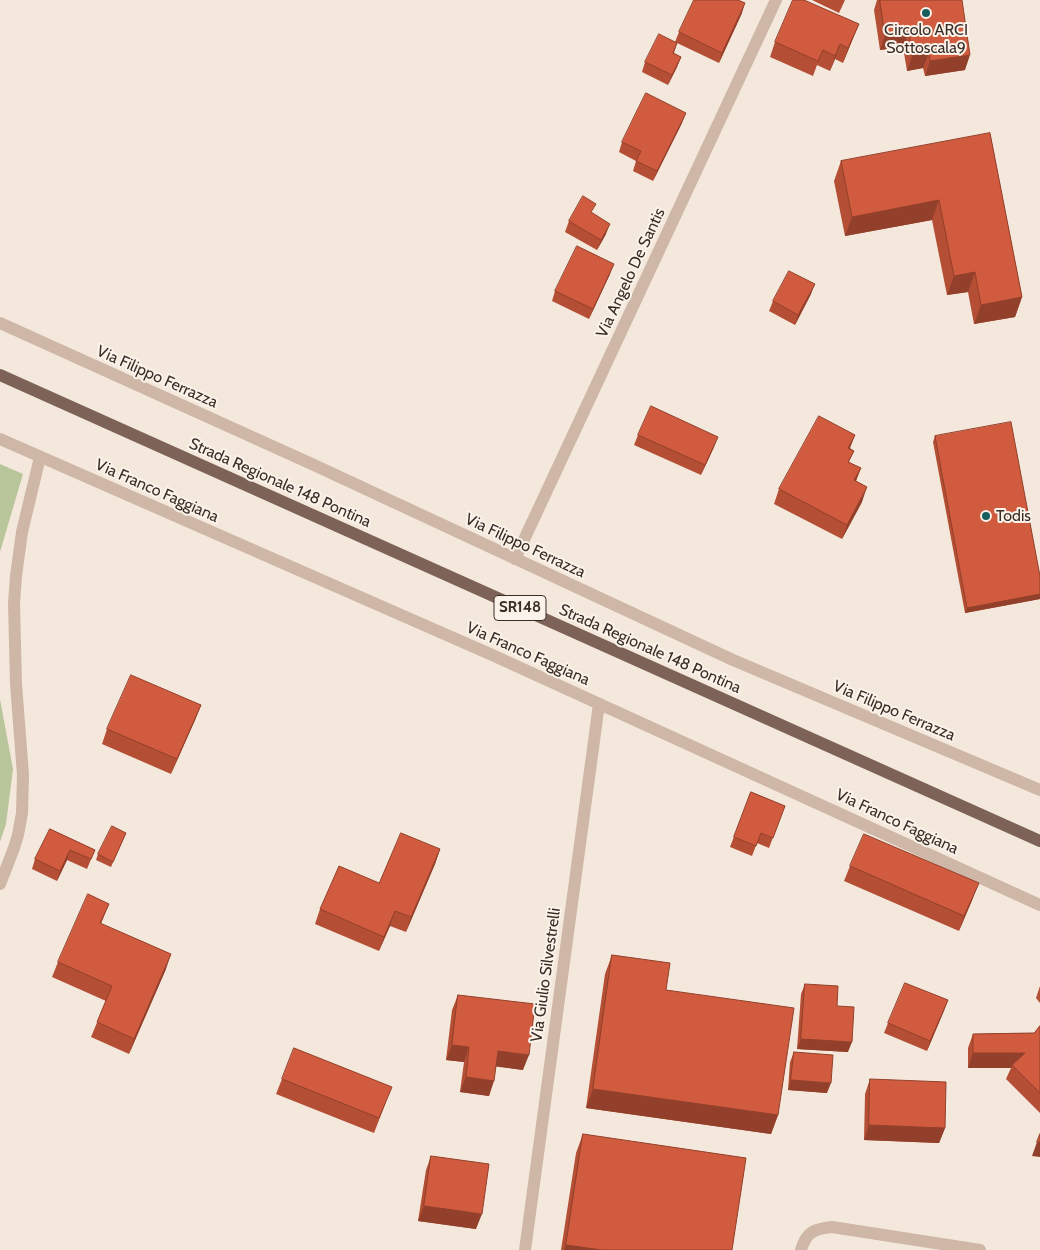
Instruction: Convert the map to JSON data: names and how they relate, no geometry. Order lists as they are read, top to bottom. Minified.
{"streets":{"main road":["Strada Regionale 148 Pontina","SR148"],"street":["Via Angelo De Santis","Via Filippo Ferrazza","Via Franco Faggiana","Via Giulio Silvestrelli"]},"crossings":[["Via Angelo De Santis","Via Filippo Ferrazza"],["Via Franco Faggiana","Via Giulio Silvestrelli"]],"places":["Circolo ARCI Sottoscala9","Todis"]}
